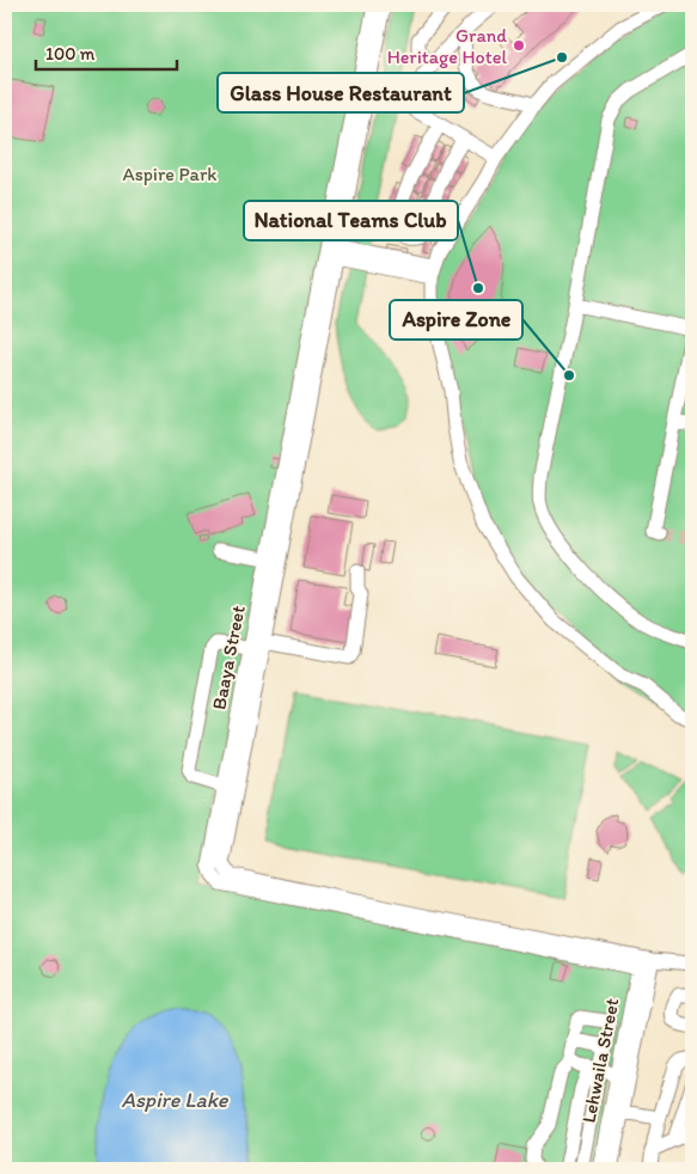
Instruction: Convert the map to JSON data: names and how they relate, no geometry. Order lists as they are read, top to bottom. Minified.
{"streets":{"street":["Baaya Street","Lehwaila Street"]},"crossings":[["Baaya Street","Lehwaila Street"]],"water":["Aspire Lake"],"parks":["Aspire Park"],"places":["Grand Heritage Hotel","Glass House Restaurant","National Teams Club","Aspire Zone"],"scale_bar":"100 m"}
